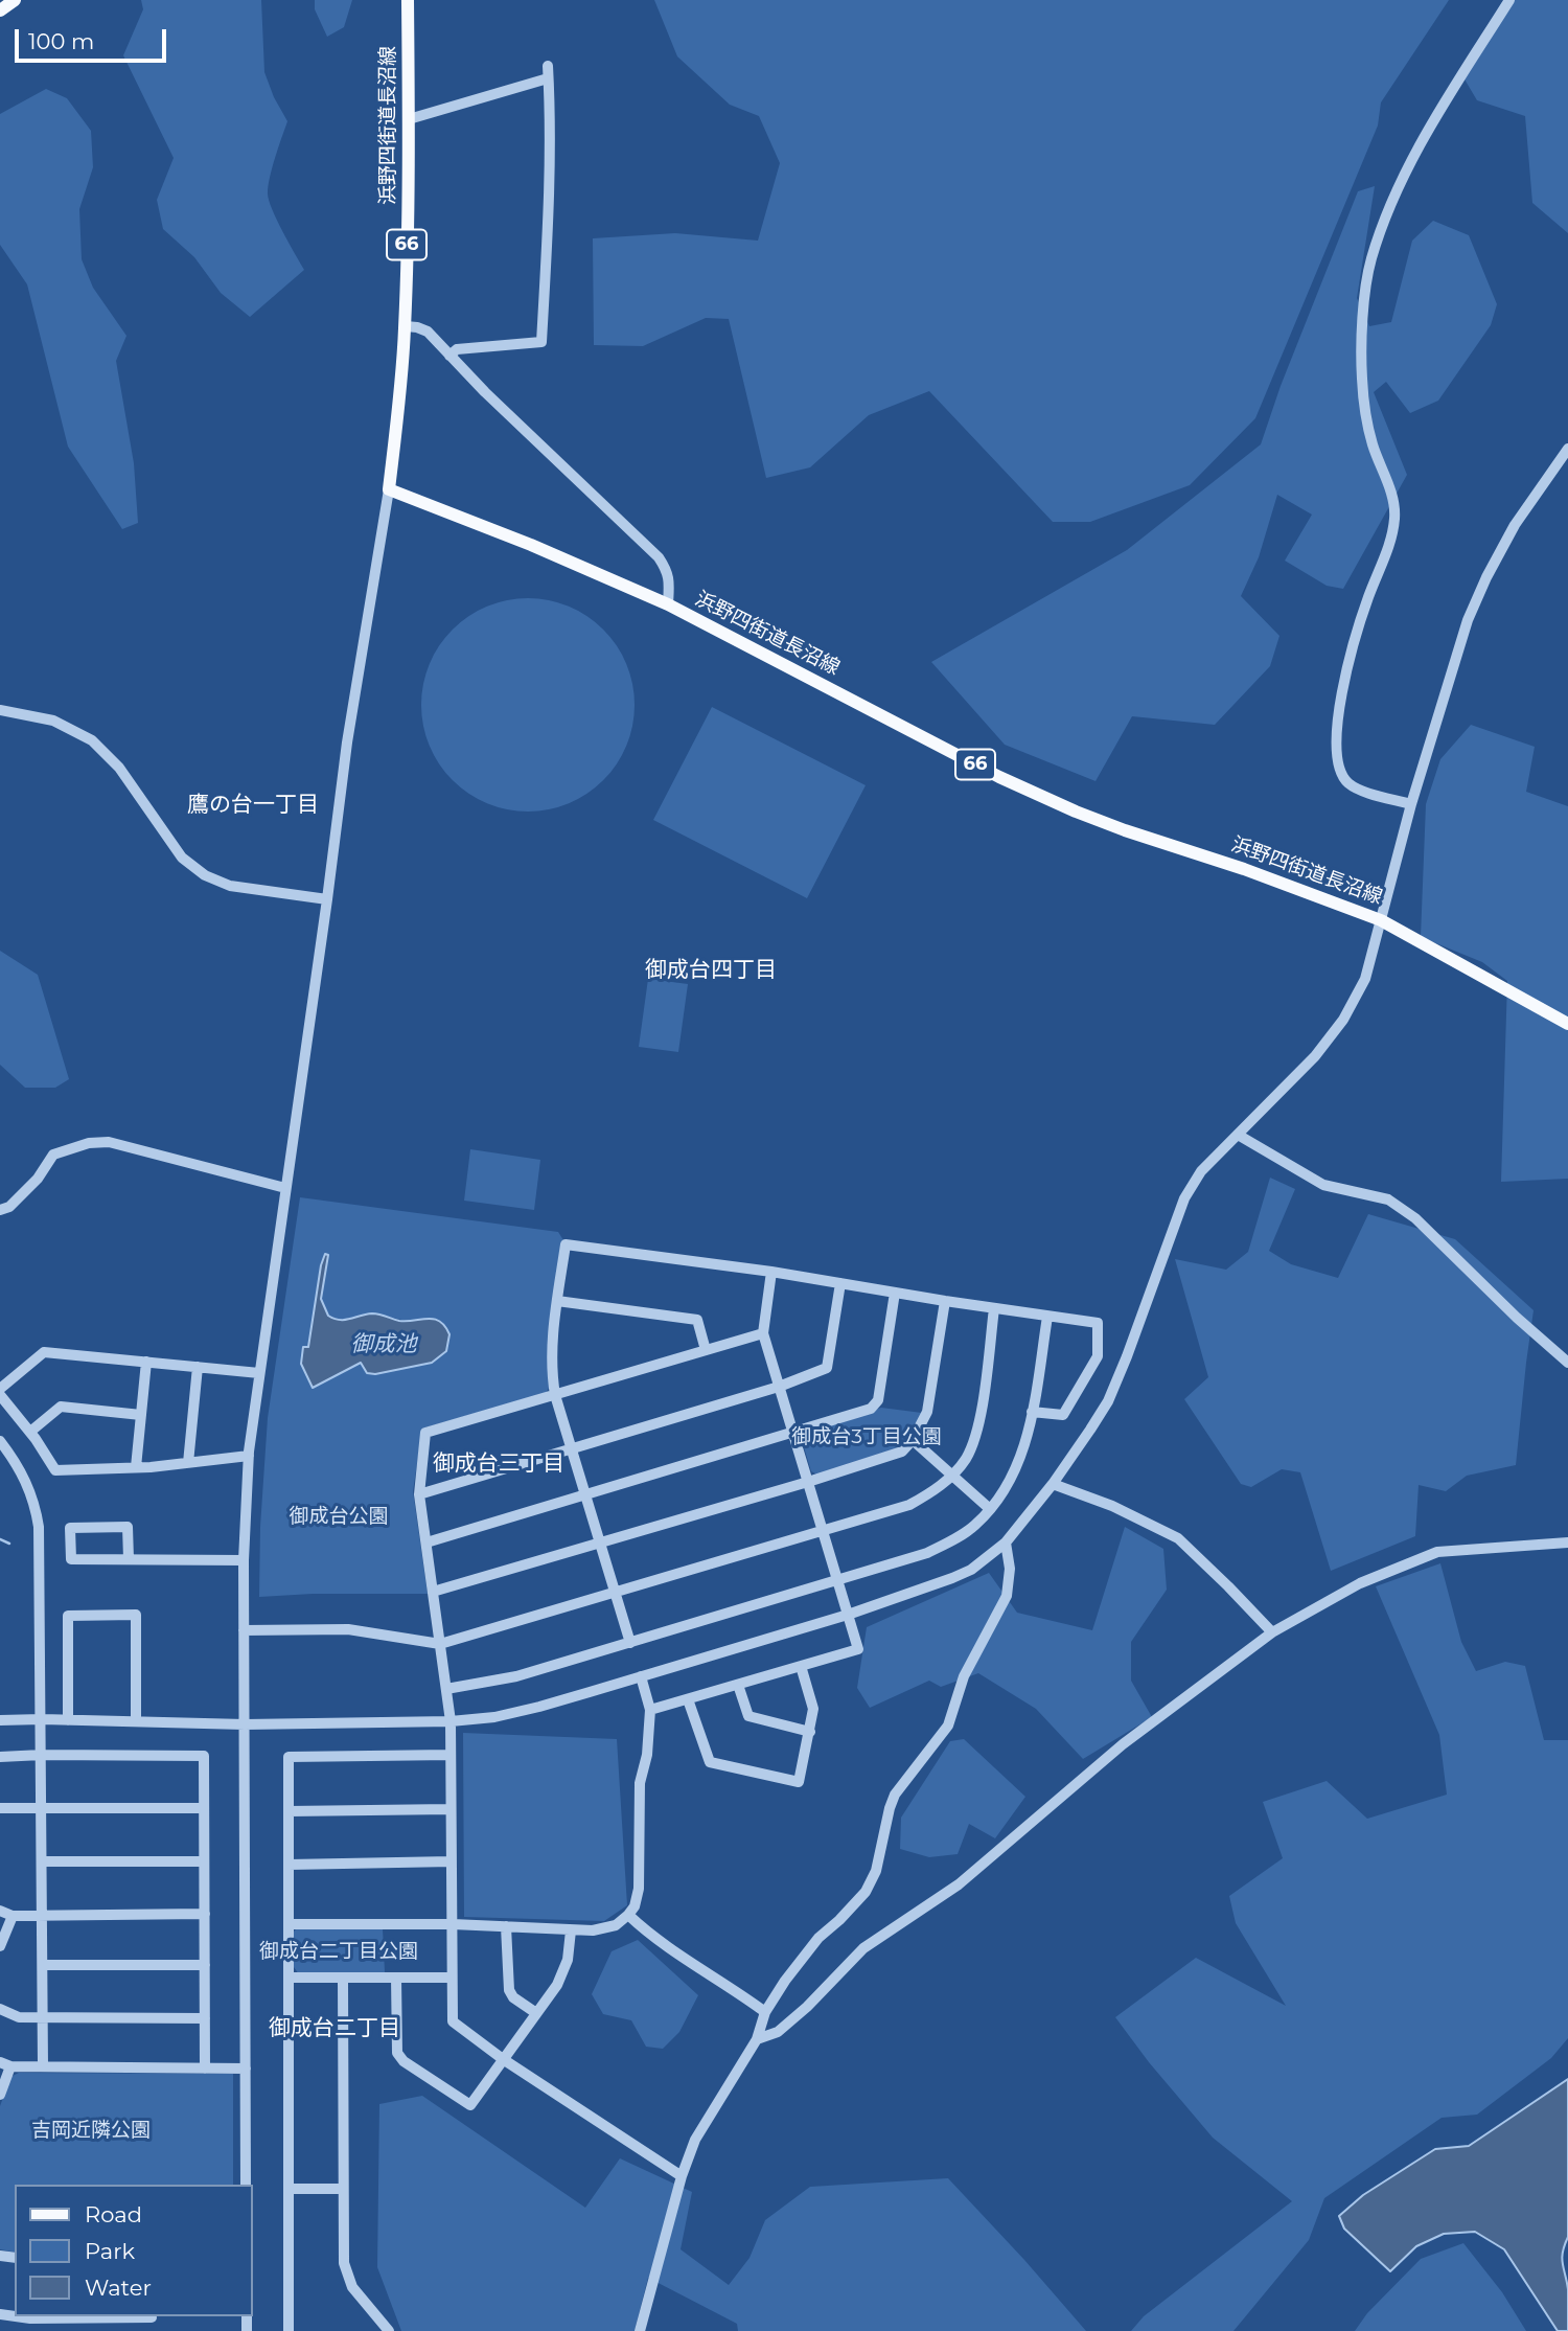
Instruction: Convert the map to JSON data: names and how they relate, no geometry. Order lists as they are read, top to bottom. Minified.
{"streets":{"main road":["浜野四街道長沼線","66"]},"districts":["鷹の台一丁目","御成台四丁目","御成台三丁目","御成台二丁目"],"water":["御成池"],"parks":["御成台3丁目公園","御成台公園","御成台二丁目公園","吉岡近隣公園"],"legend":["Road","Park","Water"],"scale_bar":"100 m"}
